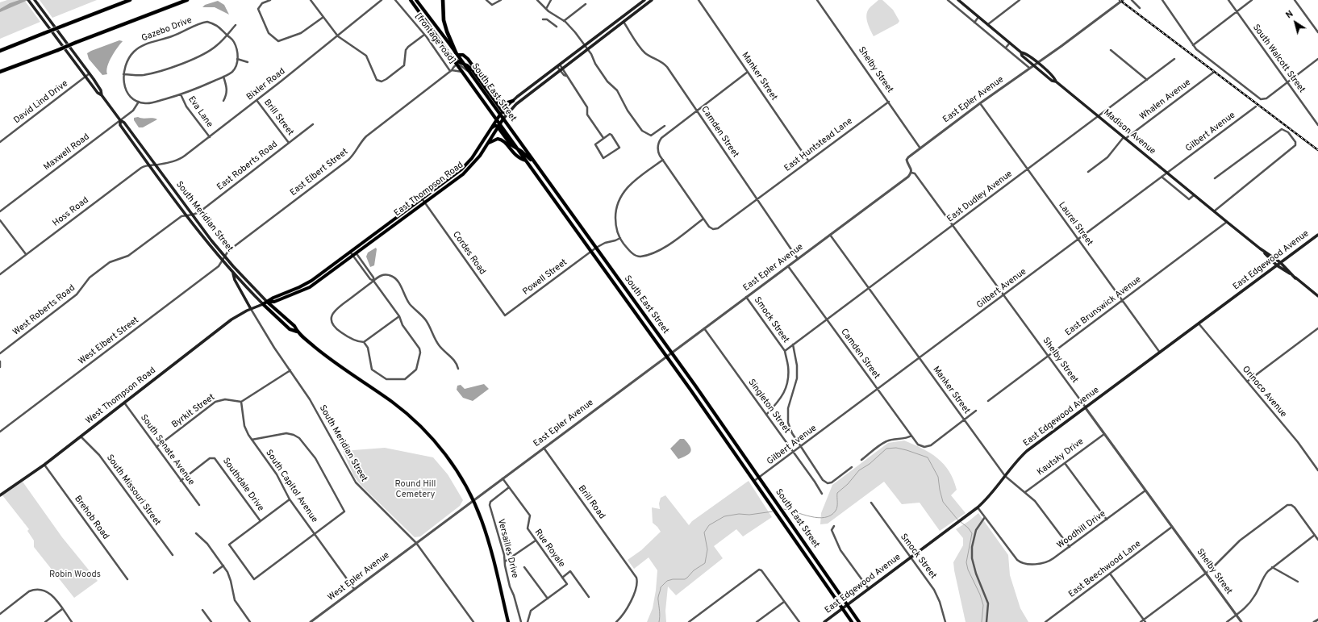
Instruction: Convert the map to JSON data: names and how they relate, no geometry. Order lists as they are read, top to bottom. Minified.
{"streets":{"main road":["South East Street","Madison Avenue","East Thompson Road","South Meridian Street","East Edgewood Avenue","West Thompson Road"],"street":["Gazebo Drive","[frontage road]","South Walcott Street","Shelby Street","Manker Street","Bixler Road","East Epler Avenue","Whalen Avenue","David Lind Drive","Eva Lane","Brill Street","Camden Street","Gilbert Avenue","East Huntstead Lane","Maxwell Road","East Roberts Road","East Elbert Street","East Dudley Avenue","Hoss Road","Laurel Street","Cordes Road","Powell Street","East Brunswick Avenue","West Roberts Road","Smock Street","West Elbert Street","Orinoco Avenue","Singleton Street","Byrkit Street","South Senate Avenue","Kautsky Drive","Southdale Drive","South Capitol Avenue","South Missouri Street","Brill Road","Brehob Road","Woodhill Drive","Versailles Drive","Rue Royale","East Beechwood Lane","West Epler Avenue"]},"crossings":[["[frontage road]","East Elbert Street"],["Shelby Street","East Epler Avenue"],["Shelby Street","Gilbert Avenue"],["Shelby Street","East Huntstead Lane"],["Shelby Street","East Dudley Avenue"],["Shelby Street","East Edgewood Avenue"],["Shelby Street","East Brunswick Avenue"],["Shelby Street","Kautsky Drive"],["Shelby Street","Woodhill Drive"],["Shelby Street","East Beechwood Lane"],["Manker Street","East Epler Avenue"],["Manker Street","Camden Street"],["Manker Street","Gilbert Avenue"],["Manker Street","East Huntstead Lane"],["Manker Street","East Dudley Avenue"],["Manker Street","East Edgewood Avenue"],["Manker Street","Kautsky Drive"],["Manker Street","Woodhill Drive"],["Bixler Road","Eva Lane"],["Bixler Road","Brill Street"],["Bixler Road","Hoss Road"],["Bixler Road","South Meridian Street"],["South East Street","East Epler Avenue"],["South East Street","Gilbert Avenue"],["South East Street","East Elbert Street"],["South East Street","East Thompson Road"],["South East Street","East Edgewood Avenue"],["South East Street","Powell Street"],["East Epler Avenue","Camden Street"],["East Epler Avenue","Madison Avenue"],["East Epler Avenue","South Meridian Street"],["East Epler Avenue","Laurel Street"],["East Epler Avenue","Smock Street"],["East Epler Avenue","Singleton Street"],["East Epler Avenue","Brill Road"],["East Epler Avenue","Rue Royale"],["East Epler Avenue","West Epler Avenue"],["Whalen Avenue","Madison Avenue"],["David Lind Drive","South Meridian Street"],["Brill Street","East Roberts Road"],["Camden Street","Gilbert Avenue"],["Camden Street","East Huntstead Lane"],["Camden Street","East Thompson Road"],["Camden Street","East Dudley Avenue"],["Madison Avenue","Gilbert Avenue"],["Madison Avenue","East Dudley Avenue"],["Madison Avenue","East Edgewood Avenue"],["Madison Avenue","East Brunswick Avenue"],["Gilbert Avenue","Laurel Street"],["Gilbert Avenue","Singleton Street"],["Maxwell Road","South Meridian Street"],["East Roberts Road","South Meridian Street"],["East Roberts Road","West Roberts Road"],["East Elbert Street","South Meridian Street"],["East Elbert Street","West Elbert Street"],["East Thompson Road","South Meridian Street"],["East Thompson Road","Cordes Road"],["East Thompson Road","West Thompson Road"],["East Dudley Avenue","Laurel Street"],["East Dudley Avenue","Smock Street"],["Hoss Road","South Meridian Street"],["South Meridian Street","West Roberts Road"],["South Meridian Street","West Elbert Street"],["South Meridian Street","West Thompson Road"],["South Meridian Street","West Epler Avenue"],["Laurel Street","East Edgewood Avenue"],["Laurel Street","East Brunswick Avenue"],["Cordes Road","Powell Street"],["East Edgewood Avenue","Smock Street"],["East Edgewood Avenue","Orinoco Avenue"],["West Thompson Road","South Senate Avenue"],["West Thompson Road","South Missouri Street"],["West Thompson Road","Brehob Road"],["Byrkit Street","South Senate Avenue"],["Byrkit Street","South Capitol Avenue"],["South Senate Avenue","Southdale Drive"],["South Capitol Avenue","West Epler Avenue"],["Versailles Drive","Rue Royale"]],"parks":["Round Hill Cemetery","Robin Woods"],"north":"top left"}
